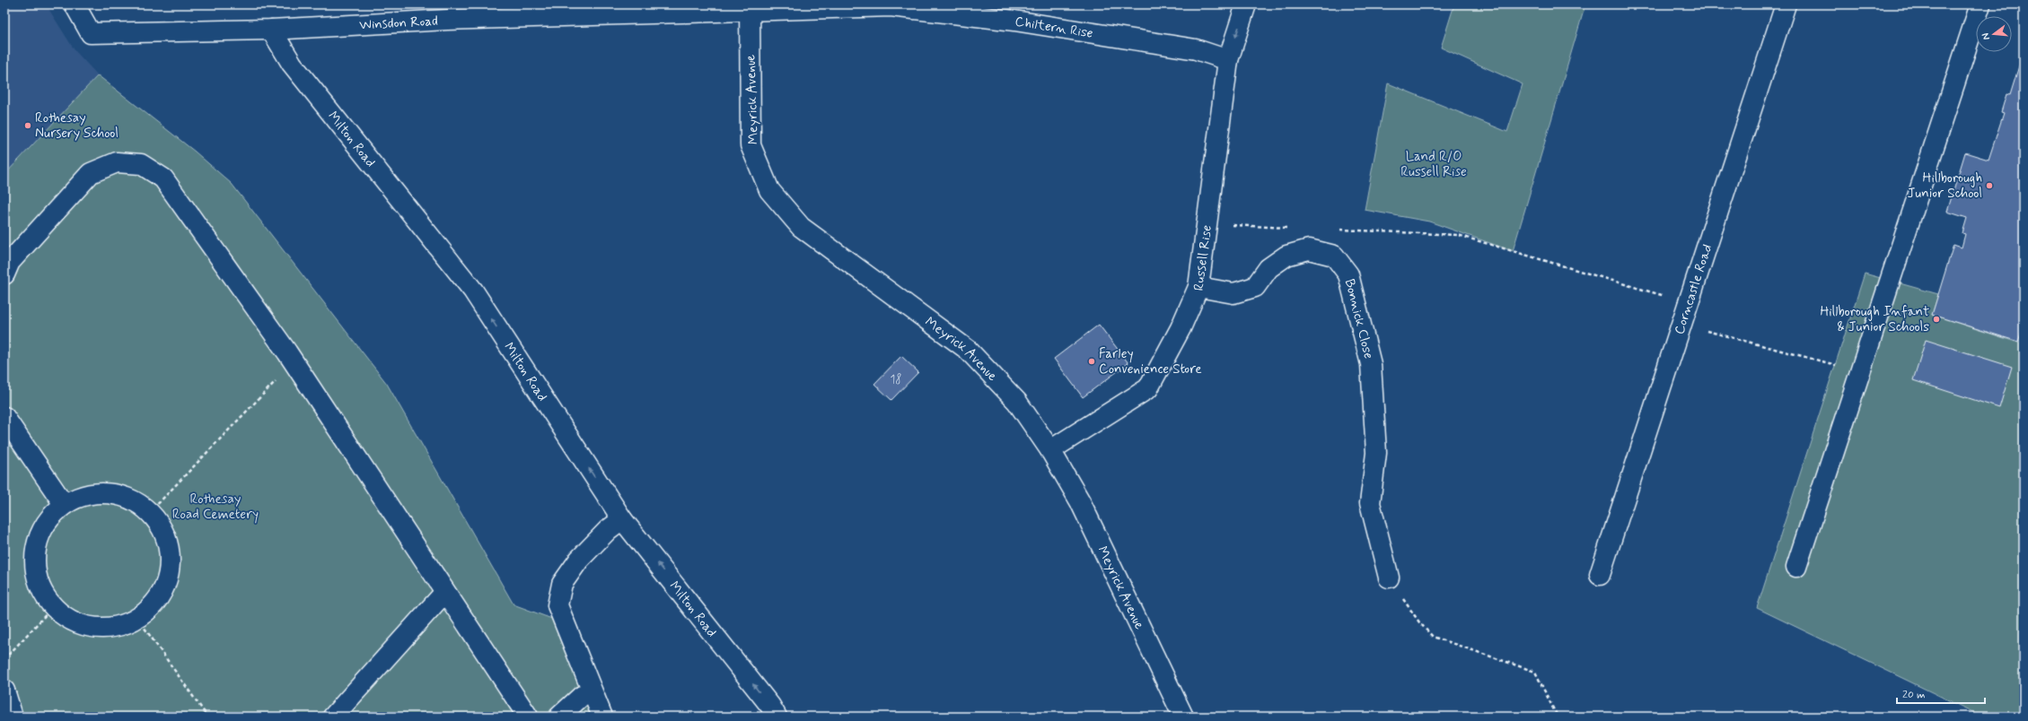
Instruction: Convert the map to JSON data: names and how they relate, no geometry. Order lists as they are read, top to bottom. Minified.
{"streets":{"street":["Winsdon Road","Chiltern Rise","Meyrick Avenue","Milton Road","Russell Rise","Corncastle Road","Bonnick Close"]},"crossings":[["Winsdon Road","Chiltern Rise"],["Winsdon Road","Meyrick Avenue"],["Winsdon Road","Milton Road"],["Chiltern Rise","Meyrick Avenue"],["Chiltern Rise","Russell Rise"],["Meyrick Avenue","Russell Rise"],["Russell Rise","Bonnick Close"]],"one_way":["Milton Road"],"parks":["Land R/O Russell Rise","Rothesay Road Cemetery"],"places":["Rothesay Nursery School","Hillborough Junior School","Hillborough Infant & Junior Schools","Farley Convenience Store"],"house_numbers":["18"],"scale_bar":"20 m","north":"left"}
